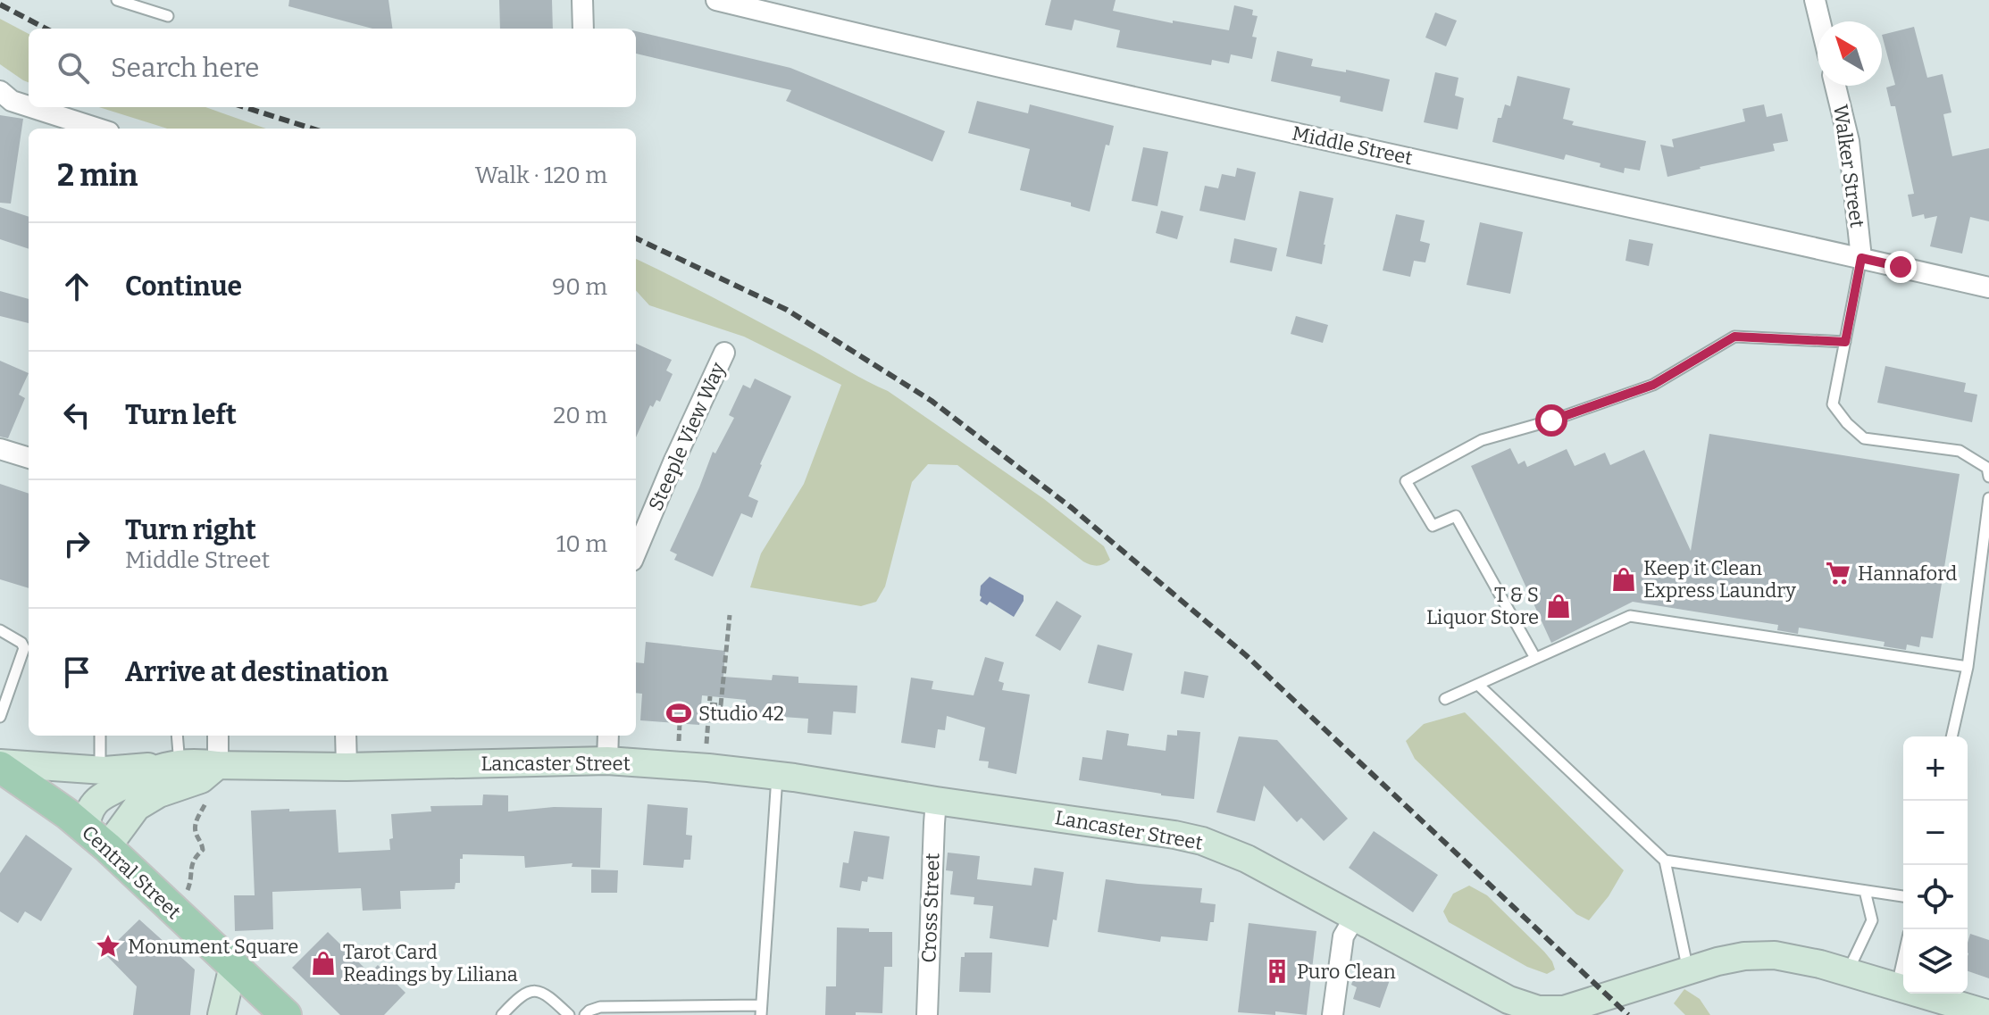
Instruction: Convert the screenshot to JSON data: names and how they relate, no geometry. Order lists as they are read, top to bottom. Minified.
{"streets":{"main road":["Lancaster Street","Central Street"],"street":["Middle Street","Walker Street","Steeple View Way","Cross Street"]},"crossings":[["Middle Street","Walker Street"],["Lancaster Street","Central Street"],["Lancaster Street","Cross Street"]],"places":{"supermarket":["Hannaford"],"shop":["Keep it Clean Express Laundry","T & S Liquor Store","Tarot Card Readings by Liliana"],"sports":["Studio 42"],"place":["Monument Square"],"building":["Puro Clean"]},"north":"top left","page":{"search":"Search here","heading":["2 min","Walk · 120 m"],"list":[["Continue","90 m"],["Turn left","20 m"],["Turn right","Middle Street","10 m"],"Arrive at destination"],"map_buttons":["+","−"]}}
